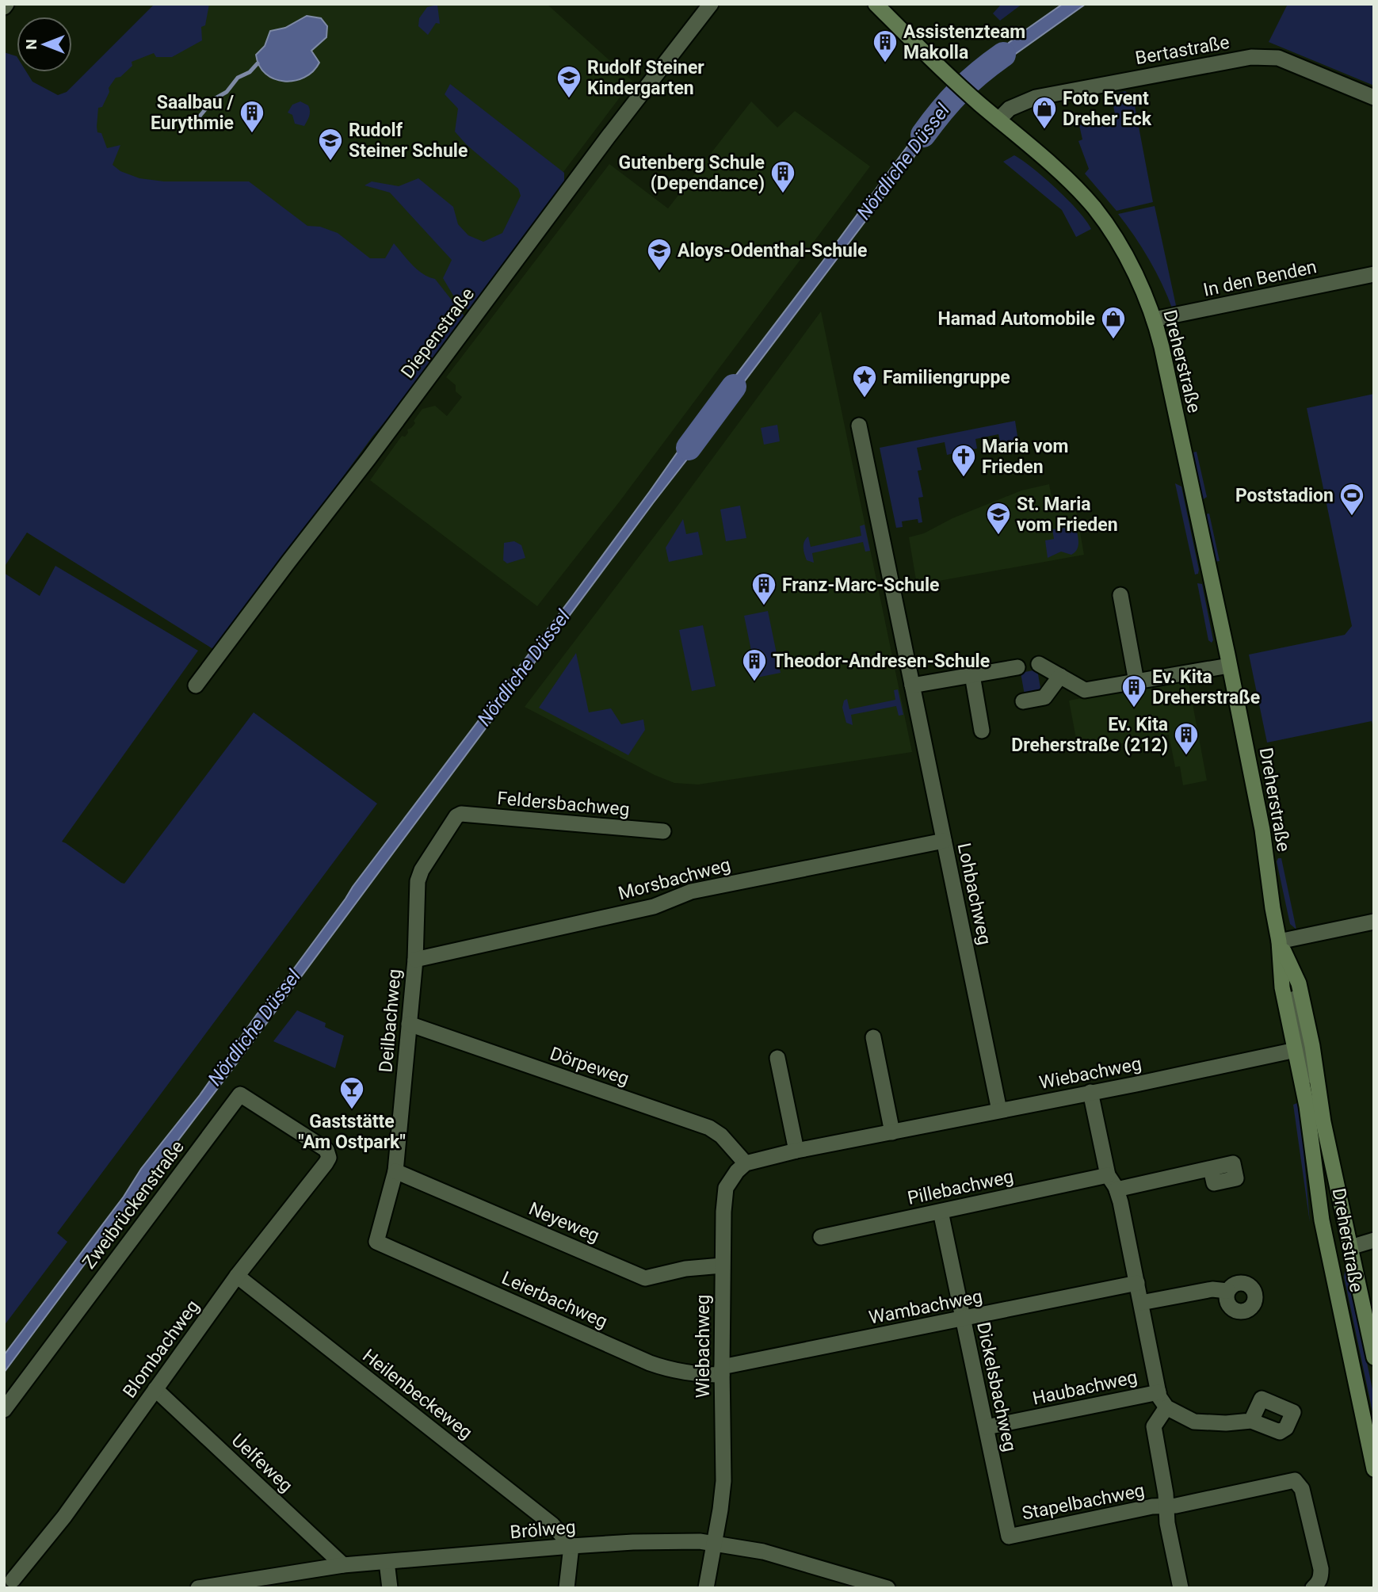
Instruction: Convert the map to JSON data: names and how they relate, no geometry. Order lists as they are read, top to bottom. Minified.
{"streets":{"main road":["Dreherstraße"],"street":["Bertastraße","In den Benden","Diepenstraße","Feldersbachweg","Morsbachweg","Lohbachweg","Deilbachweg","Dörpeweg","Wiebachweg","Pillebachweg","Zweibrückenstraße","Neyeweg","Leierbachweg","Wambachweg","Blombachweg","Dickelsbachweg","Haubachweg","Heilenbeckeweg","Uelfeweg","Stapelbachweg","Brölweg"]},"crossings":[["Bertastraße","Dreherstraße"],["In den Benden","Dreherstraße"],["Dreherstraße","Wiebachweg"],["Feldersbachweg","Deilbachweg"],["Morsbachweg","Lohbachweg"],["Morsbachweg","Deilbachweg"],["Lohbachweg","Wiebachweg"],["Deilbachweg","Dörpeweg"],["Deilbachweg","Neyeweg"],["Deilbachweg","Leierbachweg"],["Dörpeweg","Wiebachweg"],["Wiebachweg","Neyeweg"],["Wiebachweg","Leierbachweg"],["Wiebachweg","Wambachweg"],["Wiebachweg","Brölweg"],["Pillebachweg","Dickelsbachweg"],["Zweibrückenstraße","Blombachweg"],["Leierbachweg","Wambachweg"],["Wambachweg","Dickelsbachweg"],["Blombachweg","Heilenbeckeweg"],["Blombachweg","Uelfeweg"],["Dickelsbachweg","Haubachweg"],["Dickelsbachweg","Stapelbachweg"],["Heilenbeckeweg","Brölweg"],["Uelfeweg","Brölweg"]],"water":["Nördliche Düssel"],"places":{"building":["Assistenzteam Makolla","Saalbau / Eurythmie","Gutenberg Schule (Dependance)","Franz-Marc-Schule","Theodor-Andresen-Schule","Ev. Kita Dreherstraße","Ev. Kita Dreherstraße (212)"],"school or university":["Rudolf Steiner Kindergarten","Rudolf Steiner Schule","Aloys-Odenthal-Schule","St. Maria vom Frieden"],"shop":["Foto Event Dreher Eck","Hamad Automobile"],"place":["Familiengruppe"],"church":["Maria vom Frieden"],"sports":["Poststadion"],"bar":["Gaststätte \"Am Ostpark\""]},"north":"left"}
